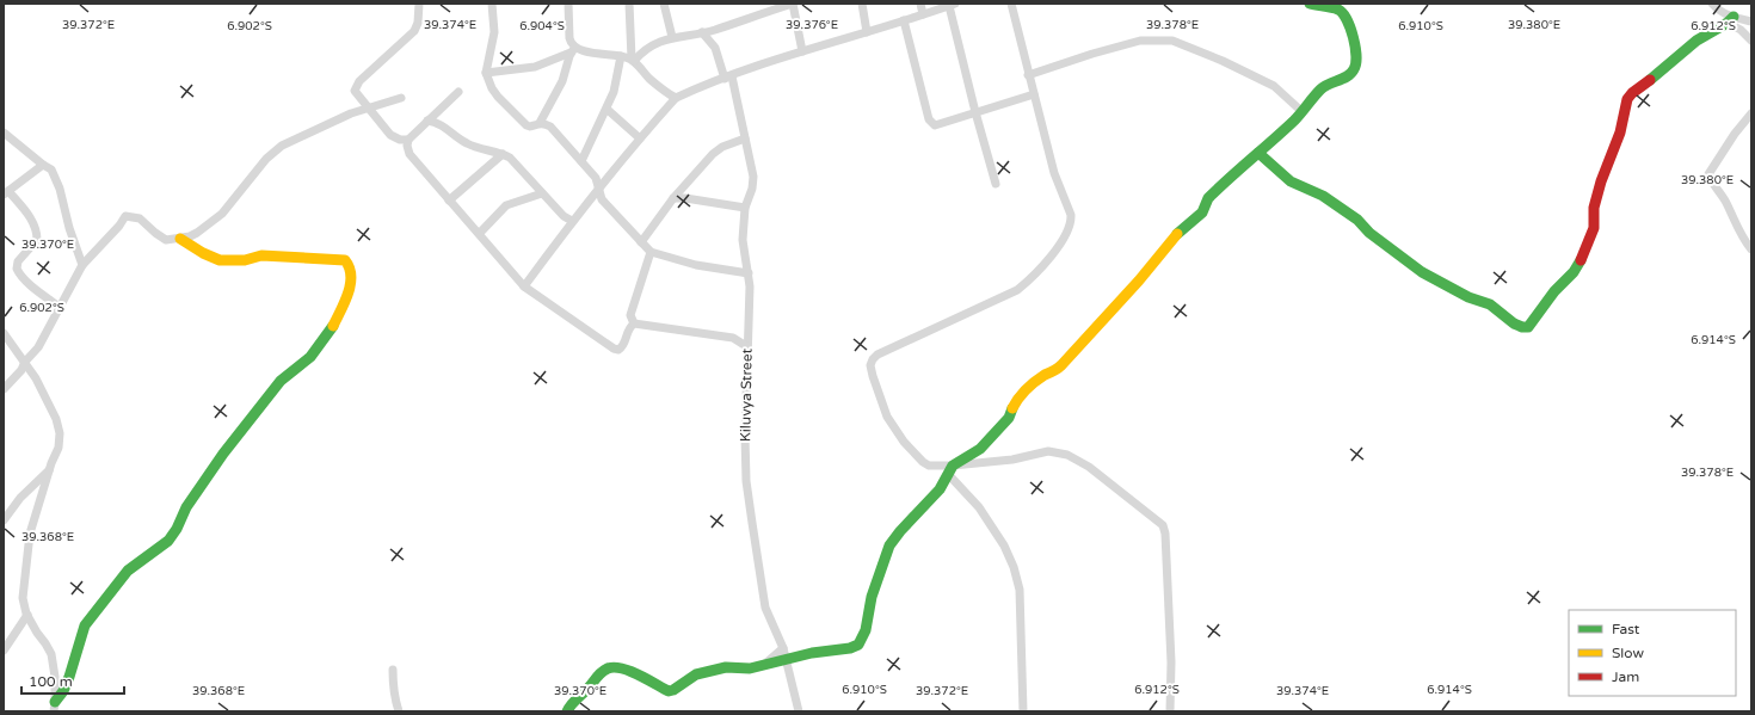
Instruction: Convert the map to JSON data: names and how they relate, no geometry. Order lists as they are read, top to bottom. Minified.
{"streets":{"street":["Kiluvya Street"]},"legend":["Fast","Slow","Jam"],"scale_bar":"100 m","coordinates":["39.380°E","39.372°E","39.374°E","39.376°E","39.378°E","6.902°S","6.904°S","6.910°S","6.912°S","39.370°E","6.914°S","39.368°E"]}
